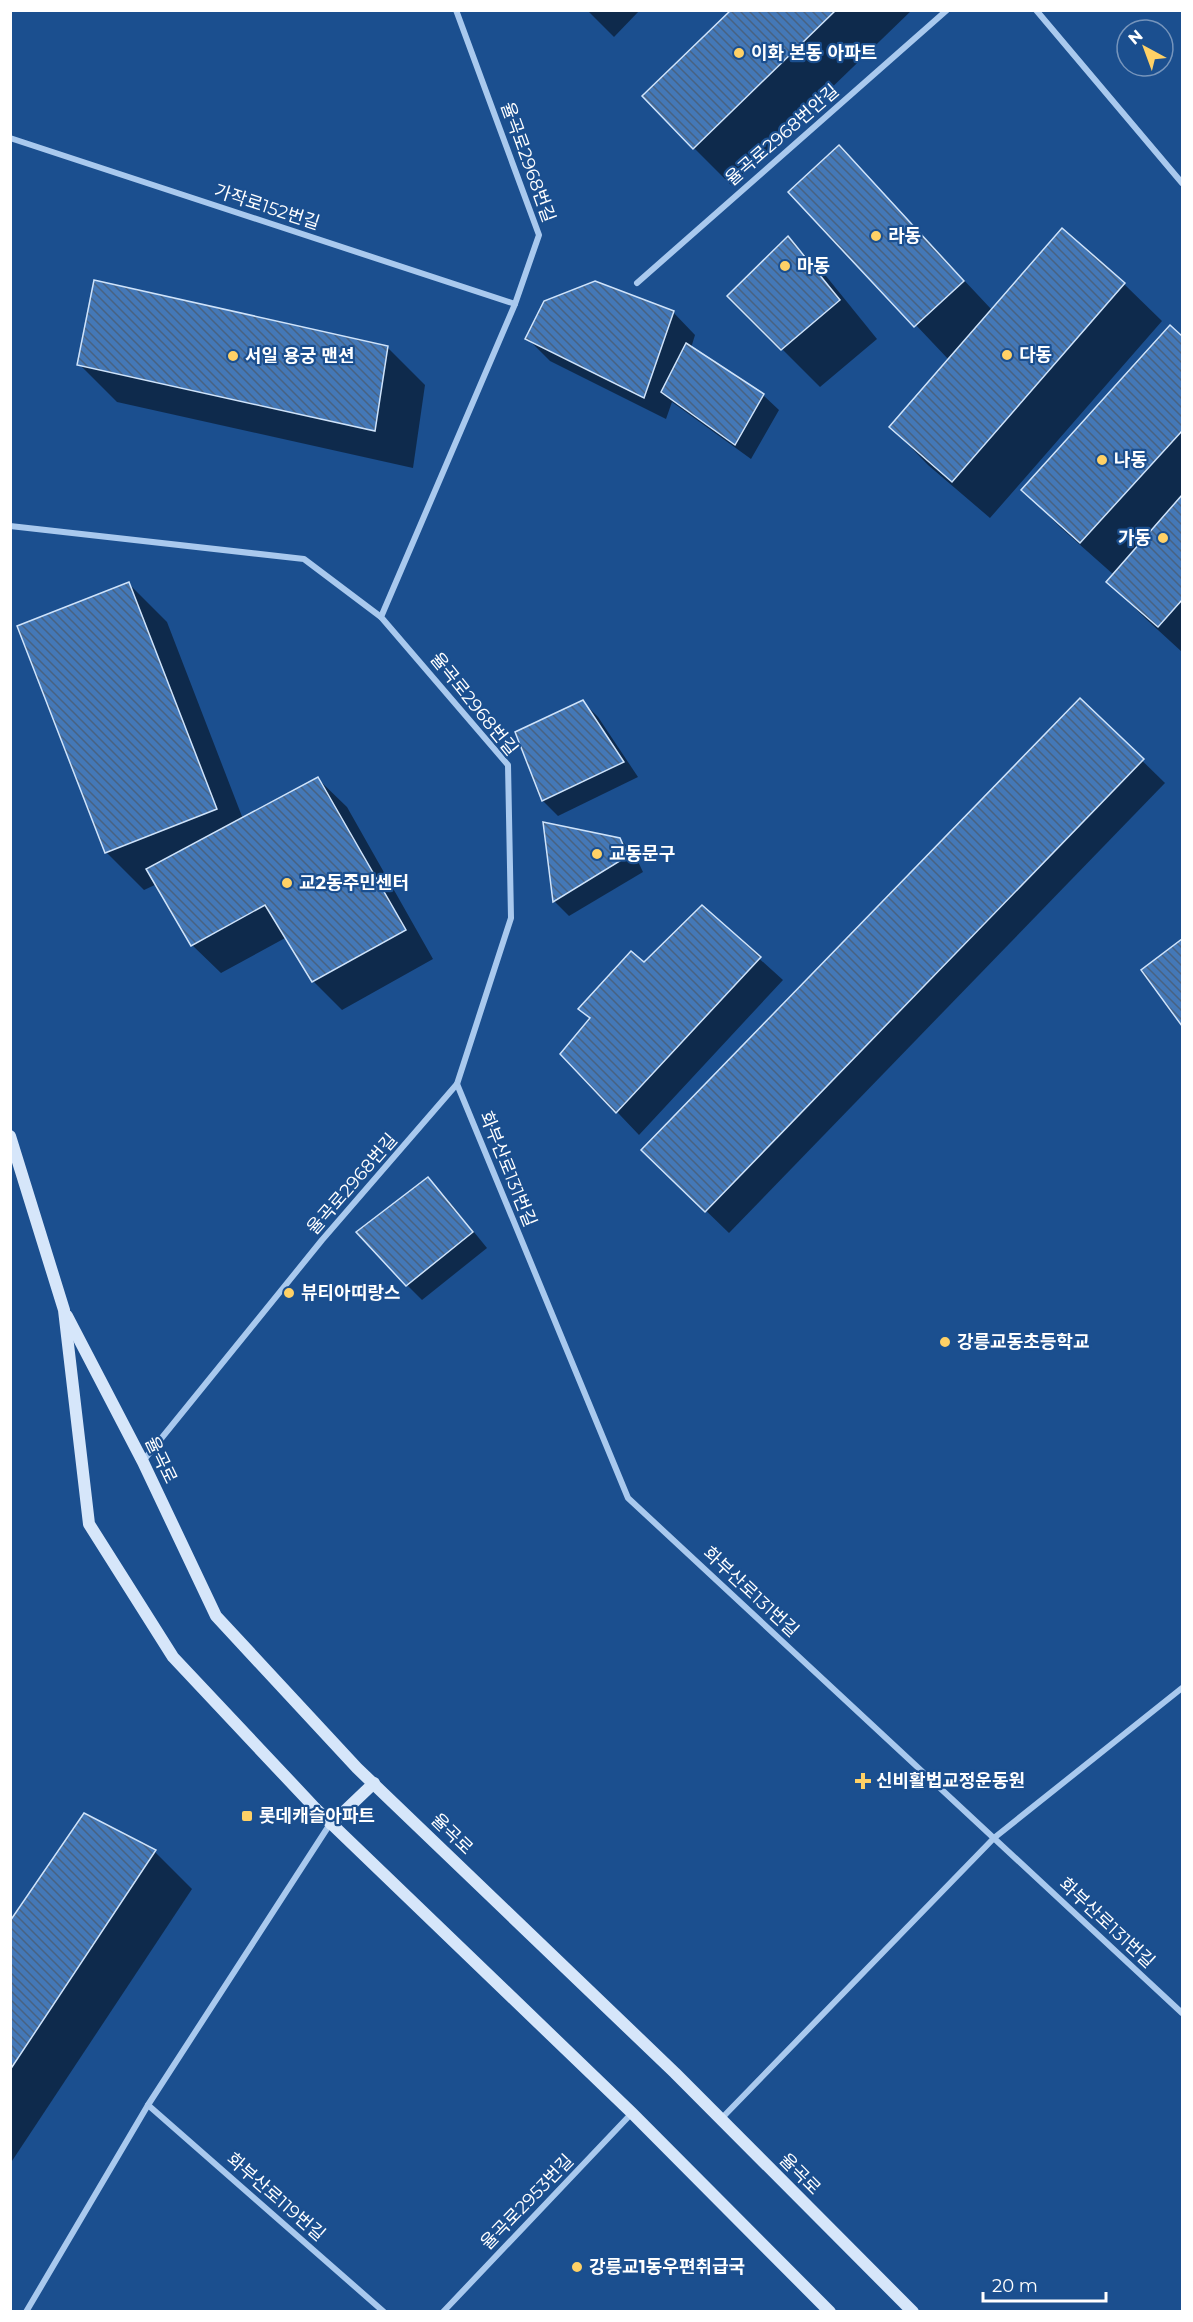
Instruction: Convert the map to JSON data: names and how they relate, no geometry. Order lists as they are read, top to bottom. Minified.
{"streets":{"street":["율곡로2968번안길","율곡로2968번길","가작로152번길","화부산로131번길","율곡로","화부산로119번길","율곡로2953번길"]},"crossings":[["율곡로2968번길","가작로152번길"],["율곡로2968번길","화부산로131번길"],["율곡로2968번길","율곡로"],["율곡로","율곡로2953번길"]],"places":{"other":["이화 본동 아파트","라동","마동","다동","서일 용궁 맨션","나동","가동","교동문구","교2동주민센터","뷰티아띠랑스","강릉교동초등학교","강릉교1동우편취급국"],"health":["신비활법교정운동원"],"transit":["롯데캐슬아파트"]},"scale_bar":"20 m","north":"top left"}
